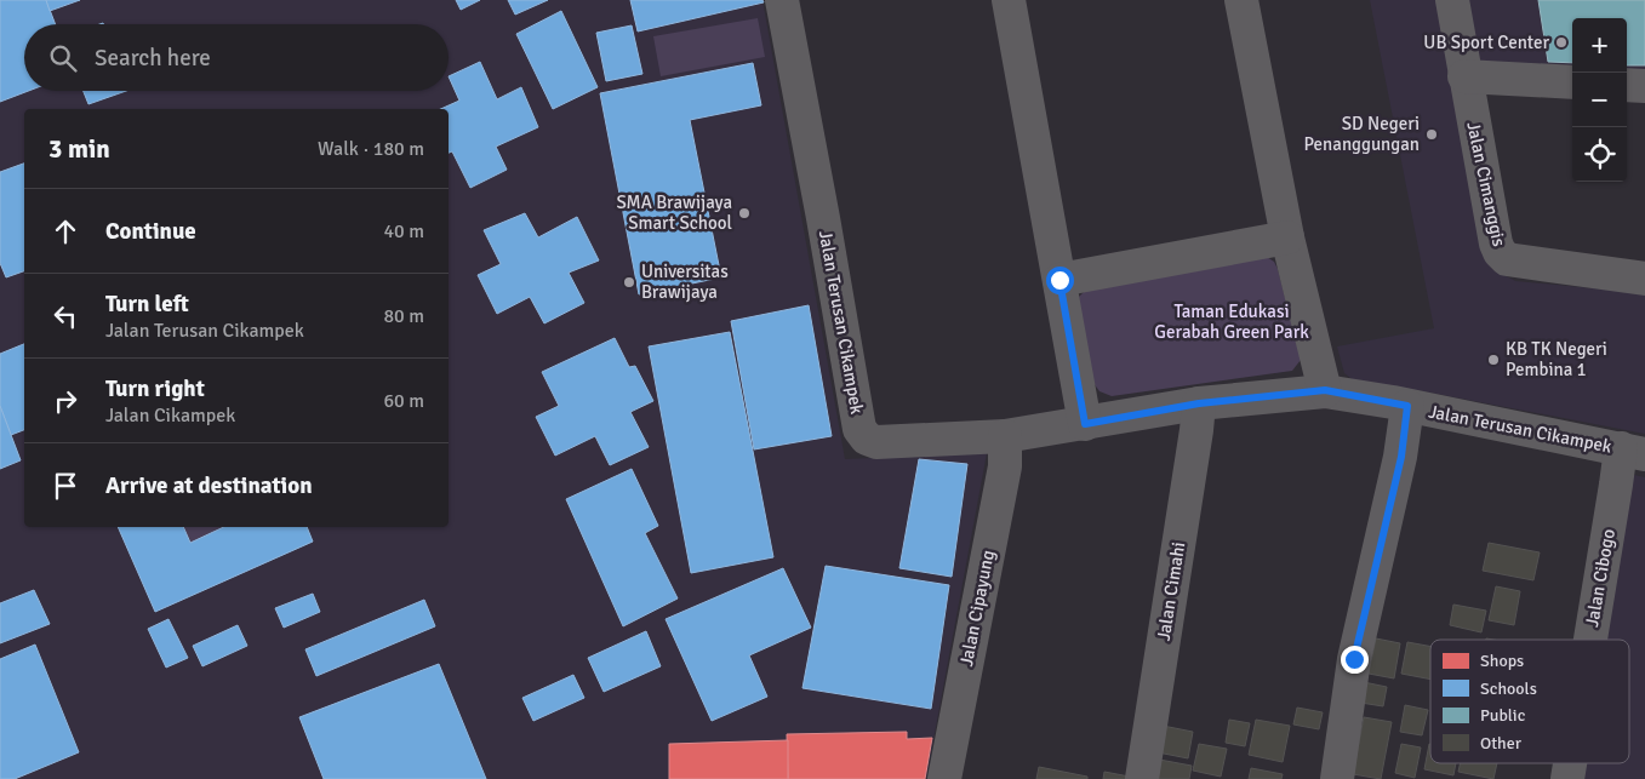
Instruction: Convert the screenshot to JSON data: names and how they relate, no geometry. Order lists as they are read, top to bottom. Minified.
{"streets":{"street":["Jalan Cimanggis","Jalan Terusan Cikampek","Jalan Cibogo","Jalan Cimahi","Jalan Cipayung"]},"crossings":[["Jalan Terusan Cikampek","Jalan Cibogo"],["Jalan Terusan Cikampek","Jalan Cimahi"],["Jalan Terusan Cikampek","Jalan Cipayung"]],"parks":["Taman Edukasi Gerabah Green Park"],"places":["UB Sport Center","SD Negeri Penanggungan","SMA Brawijaya Smart School","Universitas Brawijaya","KB TK Negeri Pembina 1"],"legend":["Shops","Schools","Public","Other"],"page":{"map_buttons":["+","−"],"search":"Search here","heading":["3 min","Walk · 180 m"],"list":[["Continue","40 m"],["Turn left","Jalan Terusan Cikampek","80 m"],["Turn right","Jalan Cikampek","60 m"],"Arrive at destination"]}}
